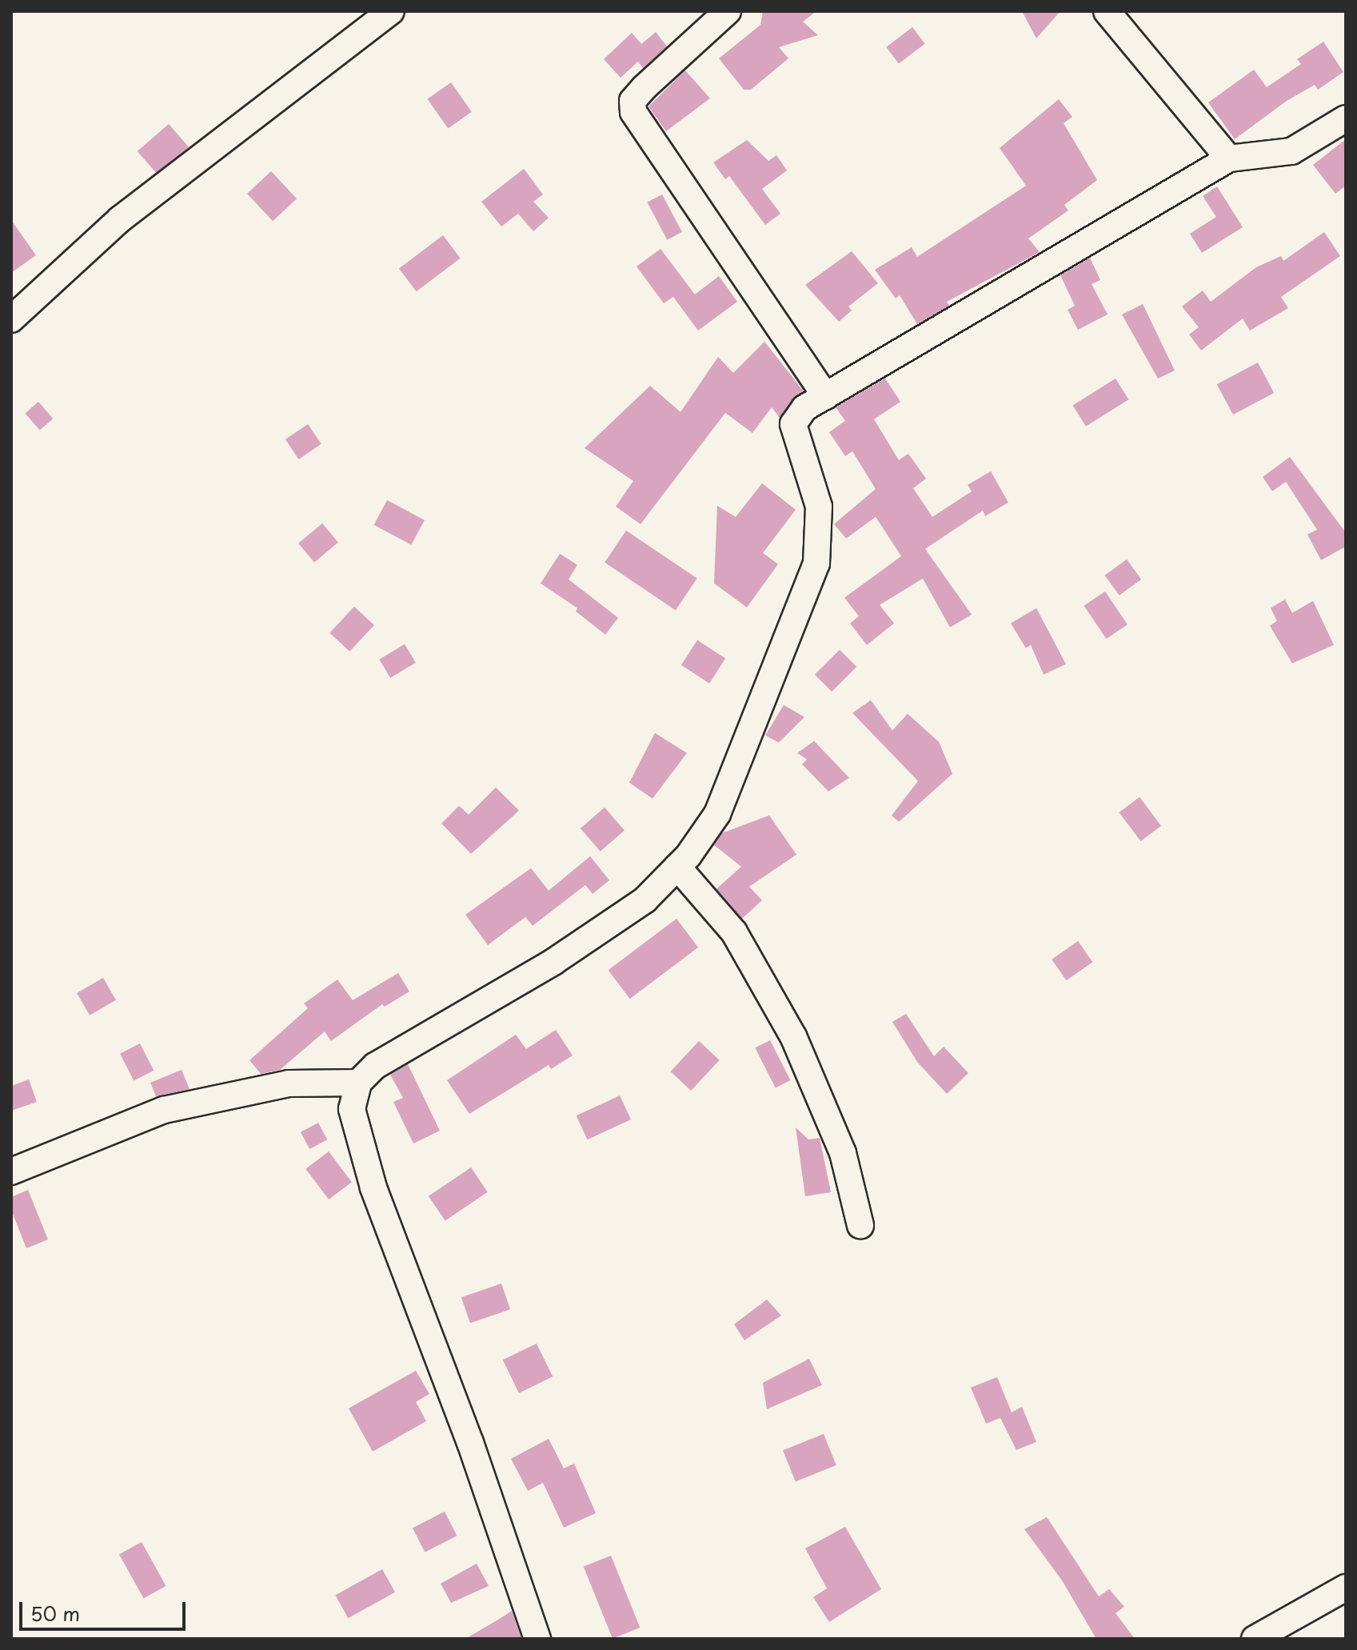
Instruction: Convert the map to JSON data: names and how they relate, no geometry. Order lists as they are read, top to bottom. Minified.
{"scale_bar":"50 m"}
